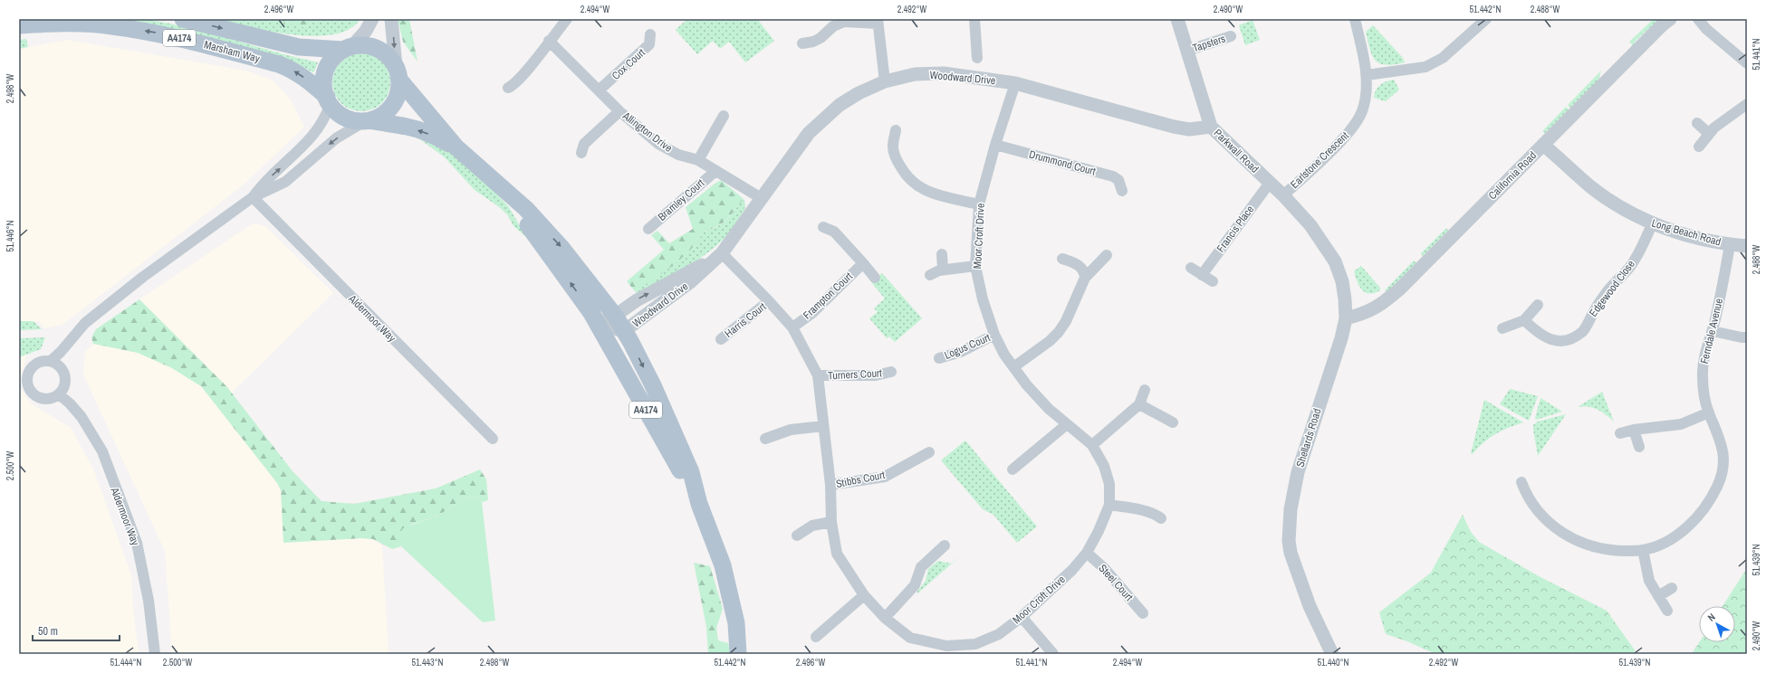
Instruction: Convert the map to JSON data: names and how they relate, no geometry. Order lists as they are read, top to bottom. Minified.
{"streets":{"main road":["A4174","Marsham Way"],"street":["Tapsters","Cox Court","Woodward Drive","Allington Drive","Parkwall Road","Earlstone Crescent","Drummond Court","California Road","Bramley Court","Francis Place","Long Beach Road","Moor Croft Drive","Edgewood Close","Frampton Court","Aldermoor Way","Harris Court","Ferndale Avenue","Logus Court","Turners Court","Shellards Road","Stibbs Court","Steel Court"]},"crossings":[["A4174","Marsham Way"],["A4174","Woodward Drive"],["Tapsters","Parkwall Road"],["Cox Court","Allington Drive"],["Woodward Drive","Allington Drive"],["Woodward Drive","Parkwall Road"],["Woodward Drive","Moor Croft Drive"],["Allington Drive","Bramley Court"],["Parkwall Road","Earlstone Crescent"],["Parkwall Road","Francis Place"],["Parkwall Road","Shellards Road"],["Drummond Court","Moor Croft Drive"],["California Road","Long Beach Road"],["California Road","Shellards Road"],["Long Beach Road","Edgewood Close"],["Long Beach Road","Ferndale Avenue"],["Moor Croft Drive","Frampton Court"],["Moor Croft Drive","Harris Court"],["Moor Croft Drive","Logus Court"],["Moor Croft Drive","Turners Court"],["Moor Croft Drive","Stibbs Court"],["Moor Croft Drive","Steel Court"]],"scale_bar":"50 m","north":"top left","coordinates":["2.496°W","2.494°W","2.492°W","2.490°W","51.442°N","2.488°W","51.441°N","2.498°W","51.446°N","2.500°W","51.439°N","51.444°N","51.443°N","51.440°N"]}
